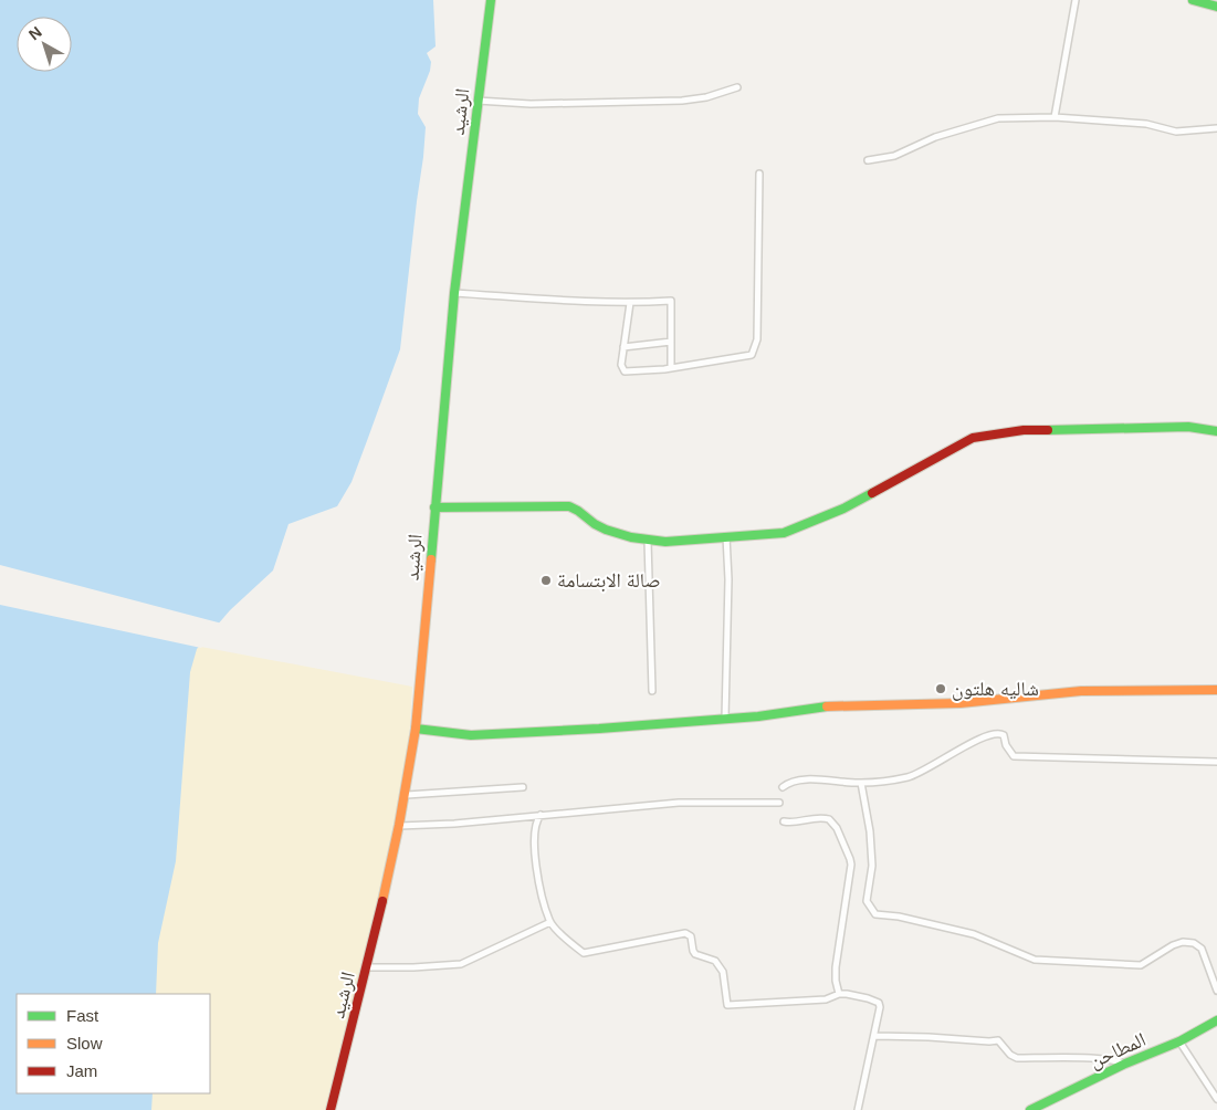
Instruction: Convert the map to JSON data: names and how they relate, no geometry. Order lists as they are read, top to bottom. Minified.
{"streets":{"street":["الرشيد","المطاحن"]},"places":["صالة الابتسامة","شاليه هلتون"],"legend":["Fast","Slow","Jam"],"north":"top left"}
